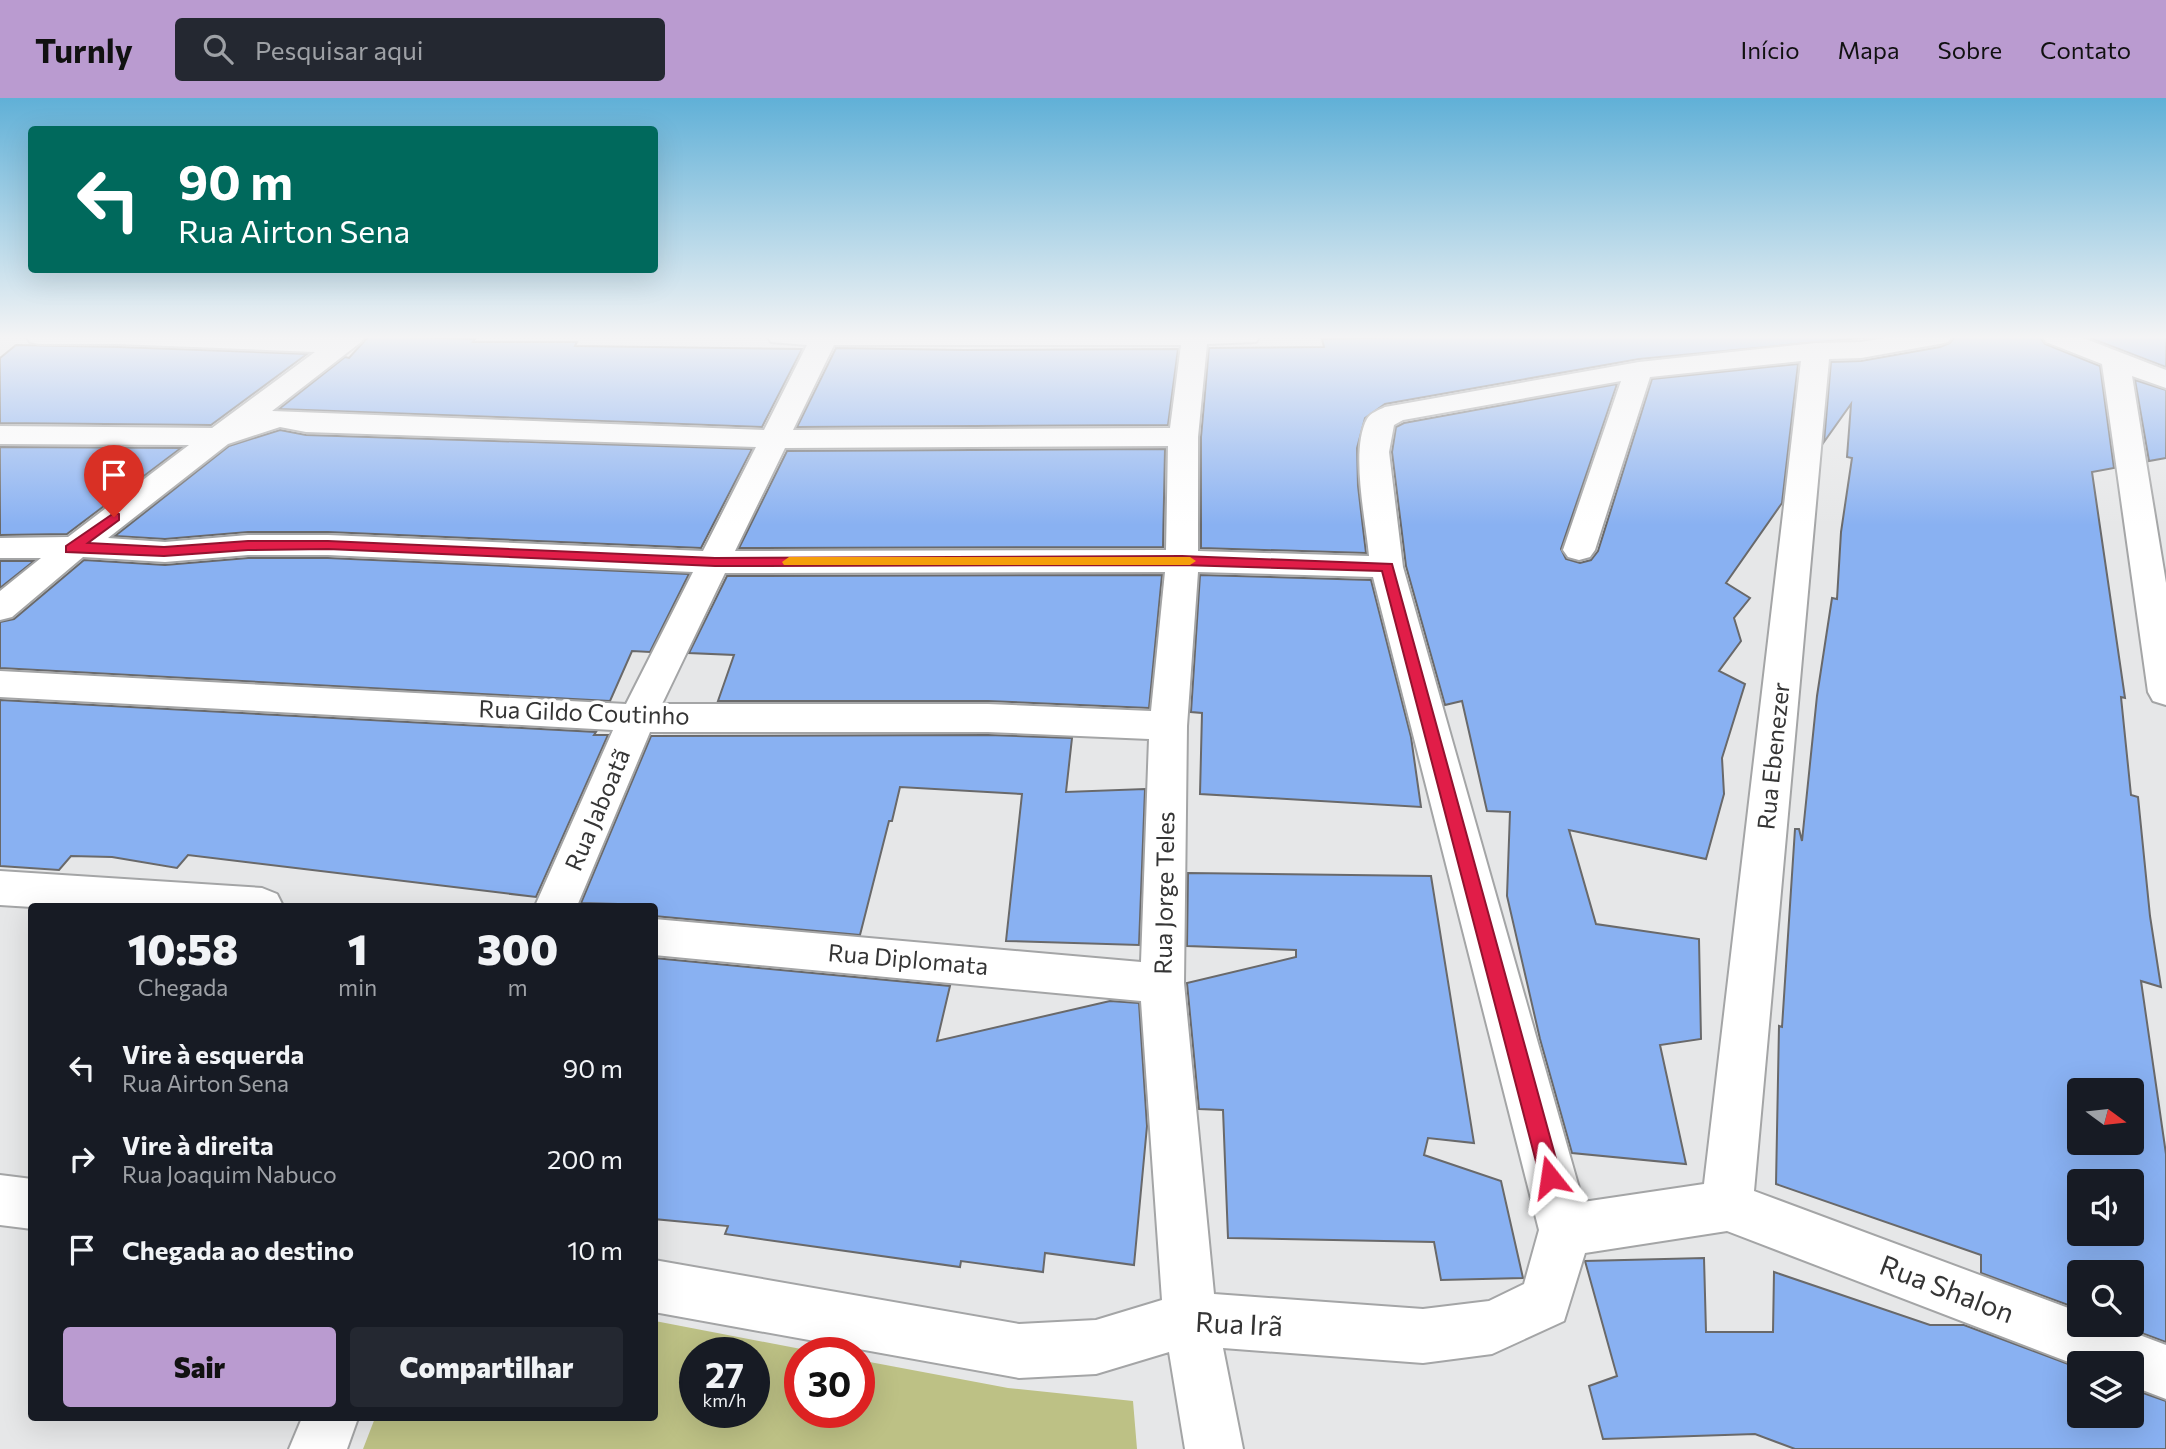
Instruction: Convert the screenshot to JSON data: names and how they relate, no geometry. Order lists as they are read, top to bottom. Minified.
{"streets":{"street":["Rua Gildo Coutinho","Rua Ebenezer","Rua Jaboatã","Rua Jorge Teles","Rua Diplomata","Rua Shalon","Rua Irã"]},"crossings":[["Rua Gildo Coutinho","Rua Jaboatã"],["Rua Gildo Coutinho","Rua Jorge Teles"],["Rua Ebenezer","Rua Shalon"],["Rua Jorge Teles","Rua Diplomata"],["Rua Jorge Teles","Rua Irã"]],"north":"right","page":{"header":"Turnly","search":"Pesquisar aqui","nav":["Início","Mapa","Sobre","Contato"],"turn":["90 m","Rua Airton Sena"],"eta":["10:58","Chegada","1","min","300","m"],"list":[{"name":"Vire à esquerda","note":"Rua Airton Sena","value":"90 m"},{"name":"Vire à direita","note":"Rua Joaquim Nabuco","value":"200 m"},{"name":"Chegada ao destino","value":"10 m"}],"buttons":["Sair","Compartilhar"],"speed":"27 km/h","limit":"30"}}
